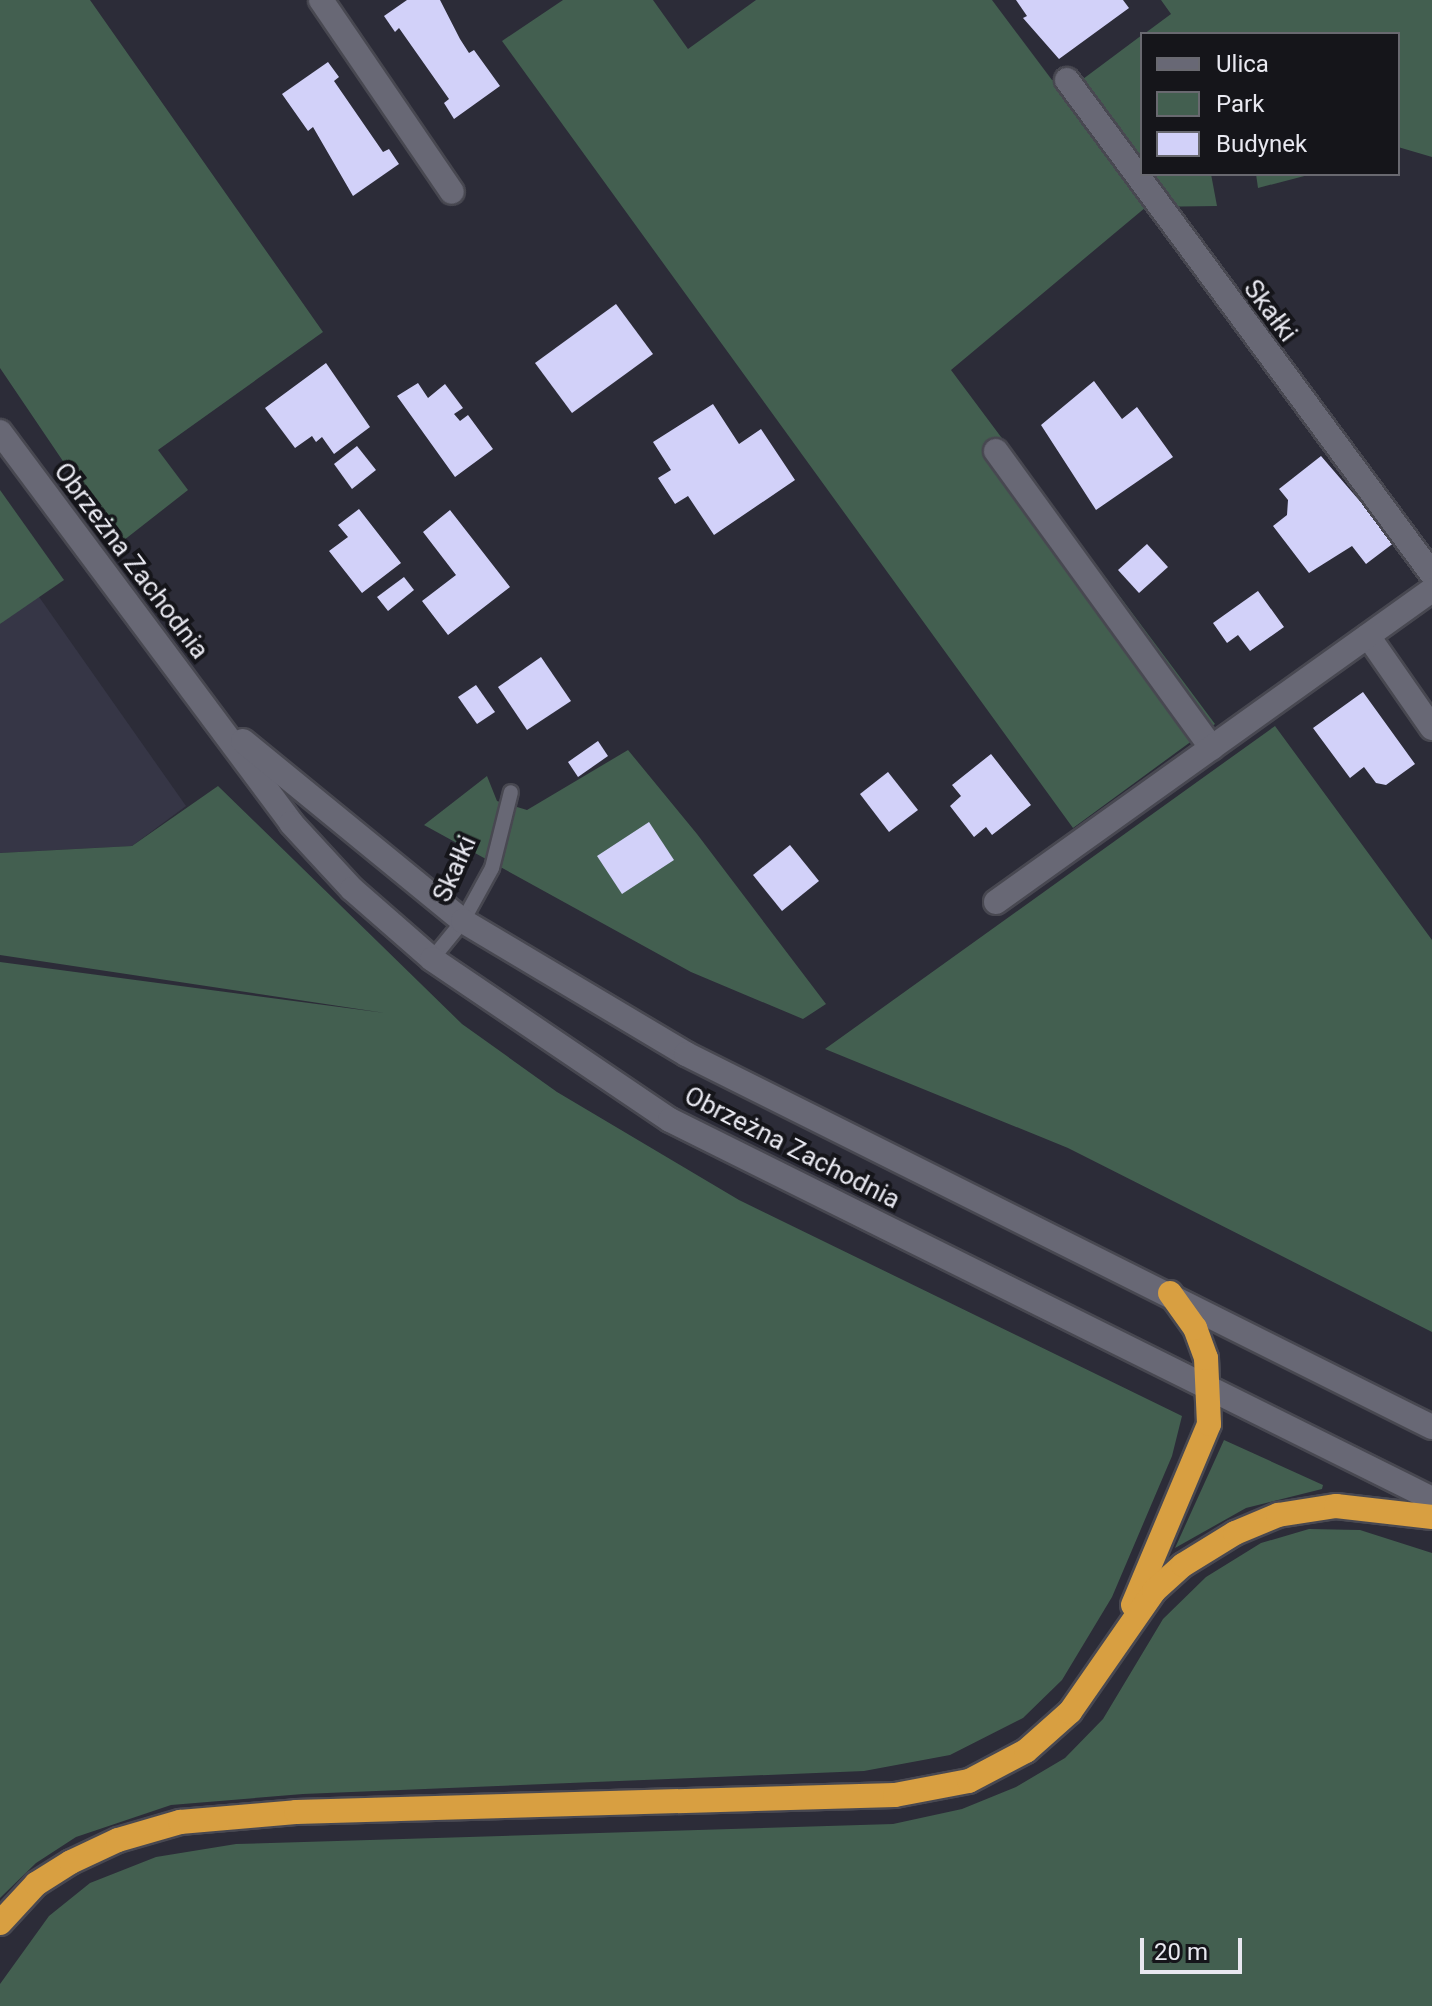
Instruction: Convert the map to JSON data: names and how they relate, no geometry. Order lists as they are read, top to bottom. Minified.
{"streets":{"street":["Skałki","Obrzeżna Zachodnia"]},"crossings":[["Skałki","Obrzeżna Zachodnia"]],"legend":["Ulica","Park","Budynek"],"scale_bar":"20 m"}
